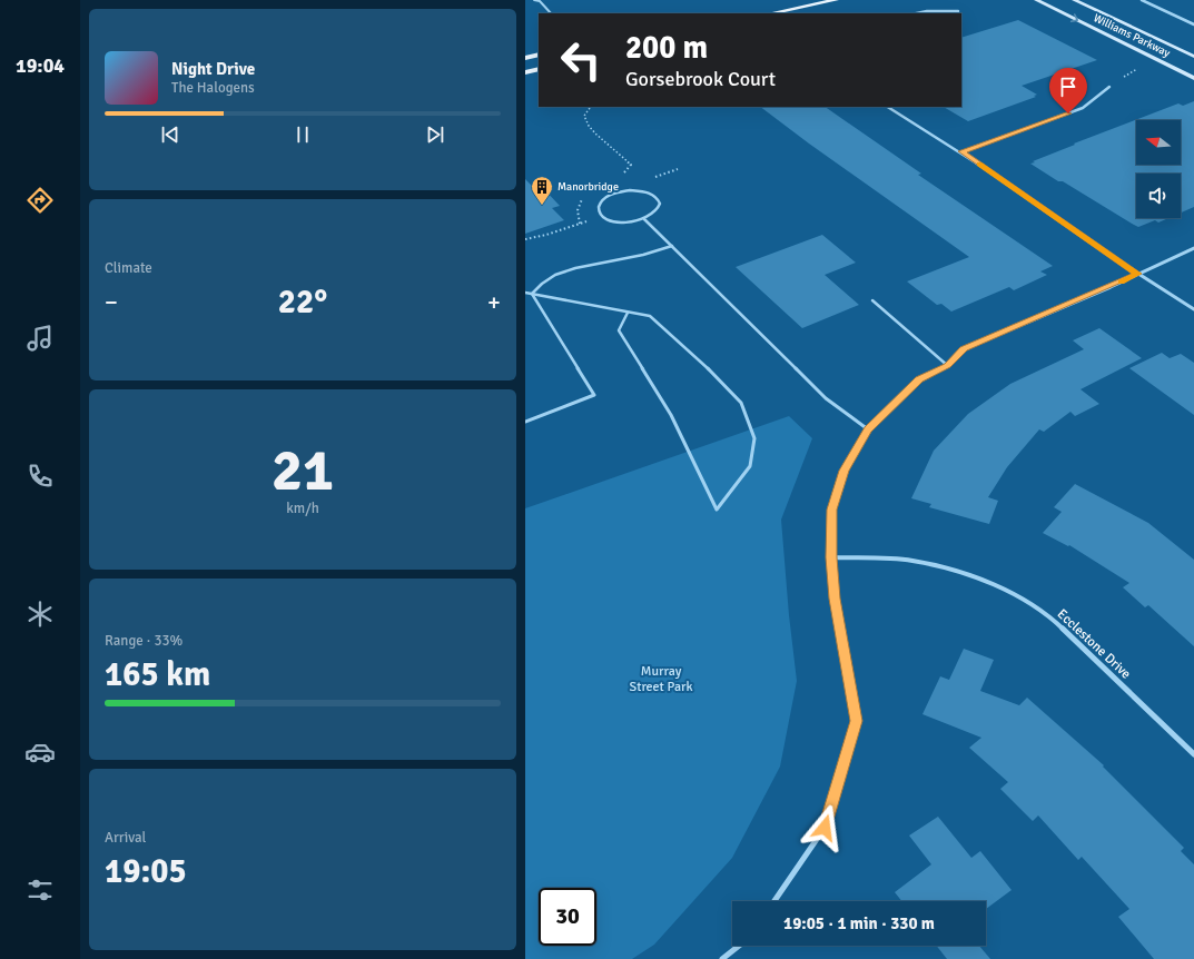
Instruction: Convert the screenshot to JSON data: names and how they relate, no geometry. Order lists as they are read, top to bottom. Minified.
{"streets":{"main road":["Williams Parkway"],"street":["Ecclestone Drive"]},"parks":["Murray Street Park"],"places":{"building":["Manorbridge"]},"north":"left","page":{"tabs":"19:04","turn":["200 m","Gorsebrook Court"],"song":["Night Drive","The Halogens"],"tile":["Climate",["21","km/h"],["Range · 33%","165 km"],["Arrival","19:05"]],"heat":["−","22°","+"],"limit":"30","trip":"19:05 · 1 min · 330 m"}}
